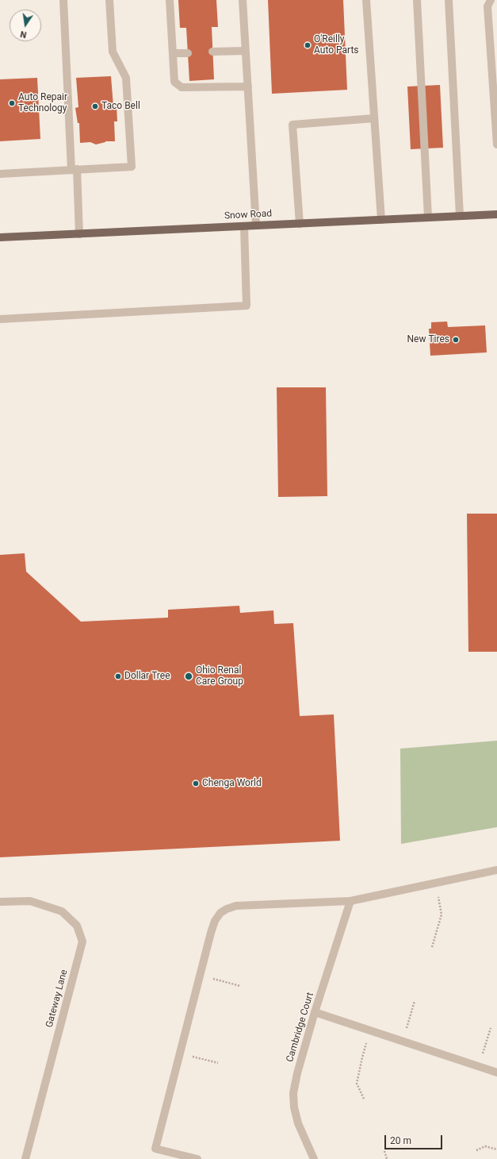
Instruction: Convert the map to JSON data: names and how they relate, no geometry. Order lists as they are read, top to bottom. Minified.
{"streets":{"main road":["Snow Road"],"street":["Gateway Lane","Cambridge Court"]},"places":["O'Reilly Auto Parts","Auto Repair Technology","Taco Bell","New Tires","Dollar Tree","Ohio Renal Care Group","Chenga World"],"scale_bar":"20 m","north":"bottom"}
